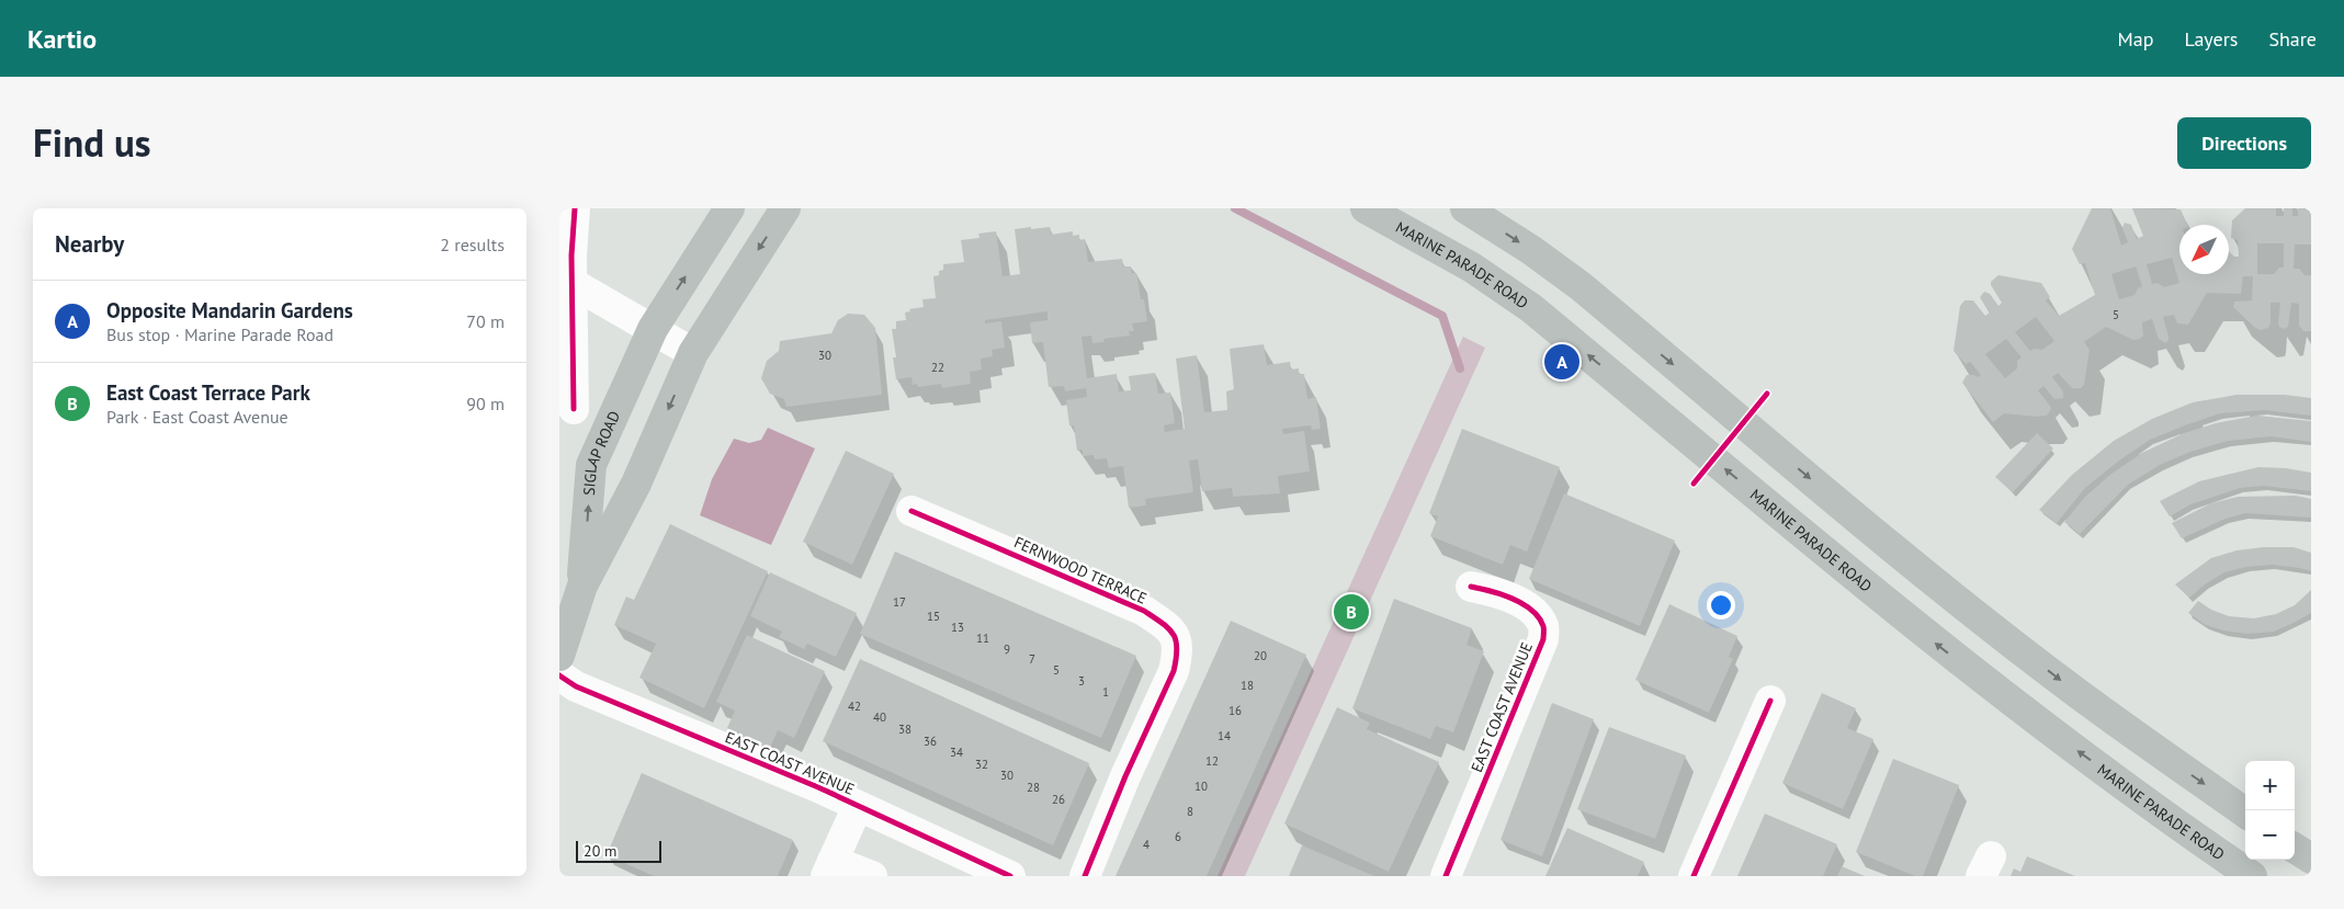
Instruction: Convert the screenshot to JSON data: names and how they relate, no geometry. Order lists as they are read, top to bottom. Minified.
{"streets":{"main road":["MARINE PARADE ROAD","SIGLAP ROAD"],"street":["FERNWOOD TERRACE","EAST COAST AVENUE"]},"house_numbers":["5","30","22","17","15","13","11","9","20","7","5","3","18","1","42","16","40","38","14","36","34","12","32","30","10","28","26","8","6","4"],"scale_bar":"20 m","north":"bottom left","page":{"header":"Kartio","nav":["Map","Layers","Share"],"title":"Find us","buttons":"Directions","heading":["Nearby","2 results"],"list":[{"mark":"A","name":"Opposite Mandarin Gardens","note":"Bus stop · Marine Parade Road","value":"70 m"},{"mark":"B","name":"East Coast Terrace Park","note":"Park · East Coast Avenue","value":"90 m"}],"pins":["A","B"],"map_buttons":["+","−"],"scale":"20 m"}}
